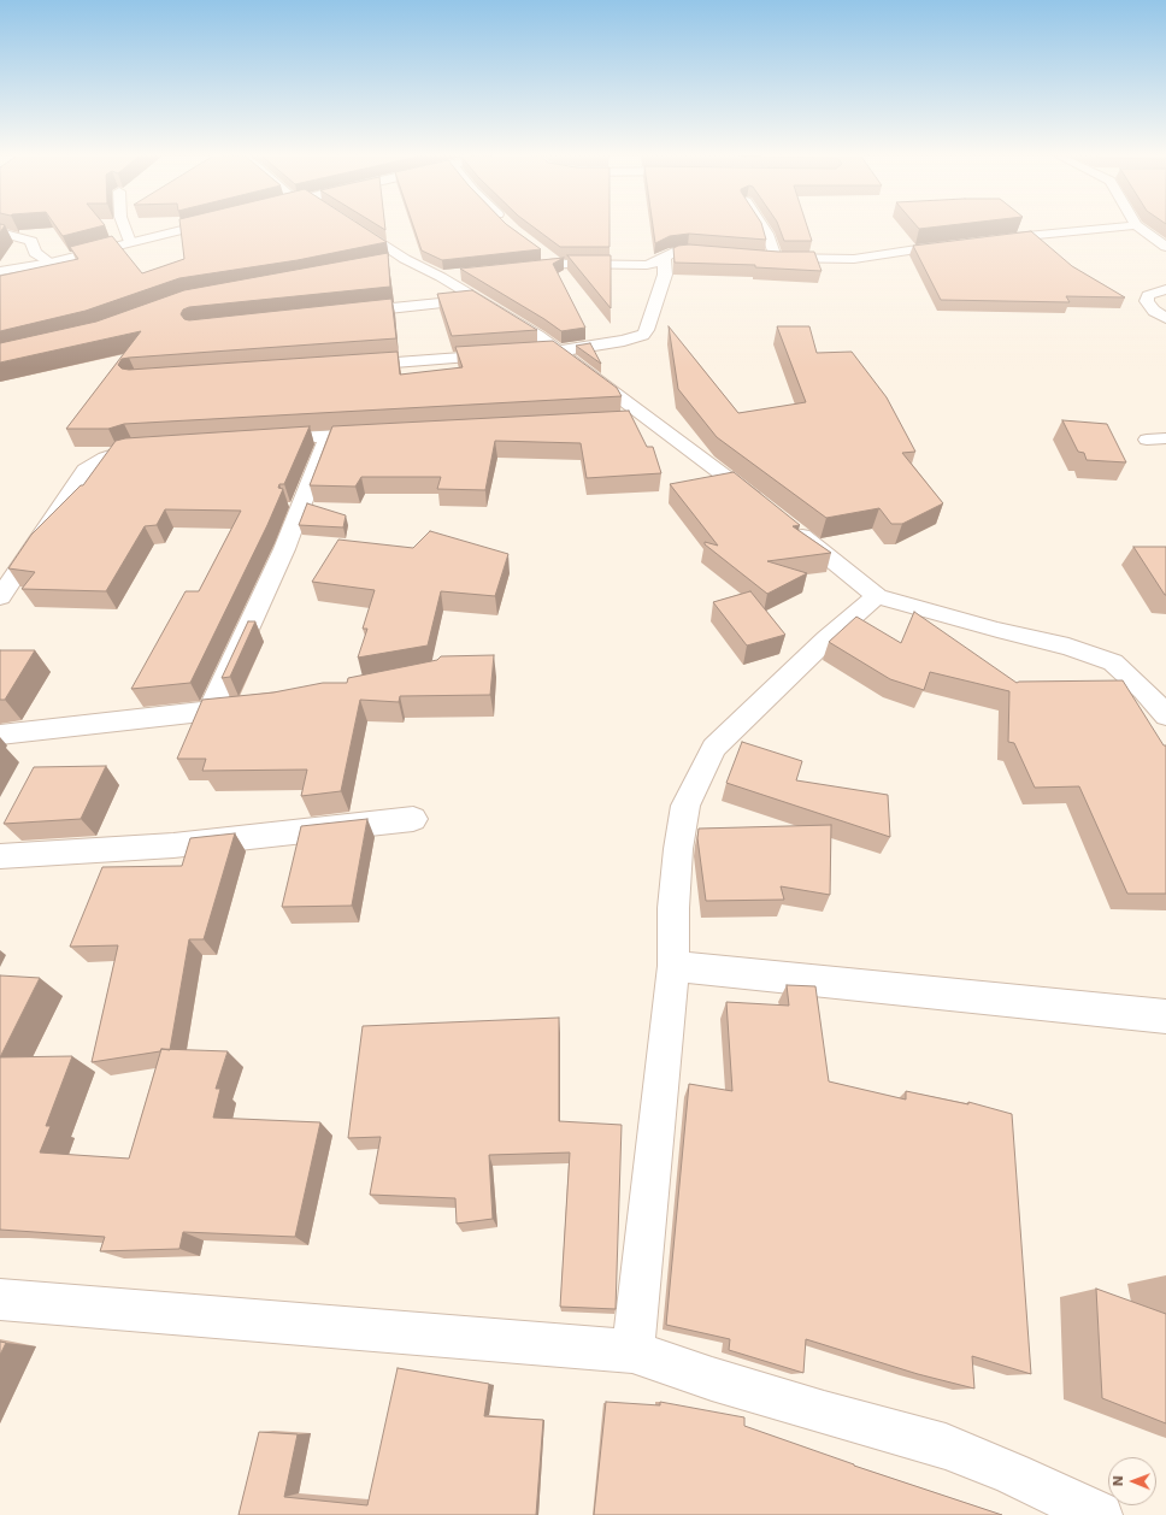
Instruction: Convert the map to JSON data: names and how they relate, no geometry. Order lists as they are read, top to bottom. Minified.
{"north":"left"}
